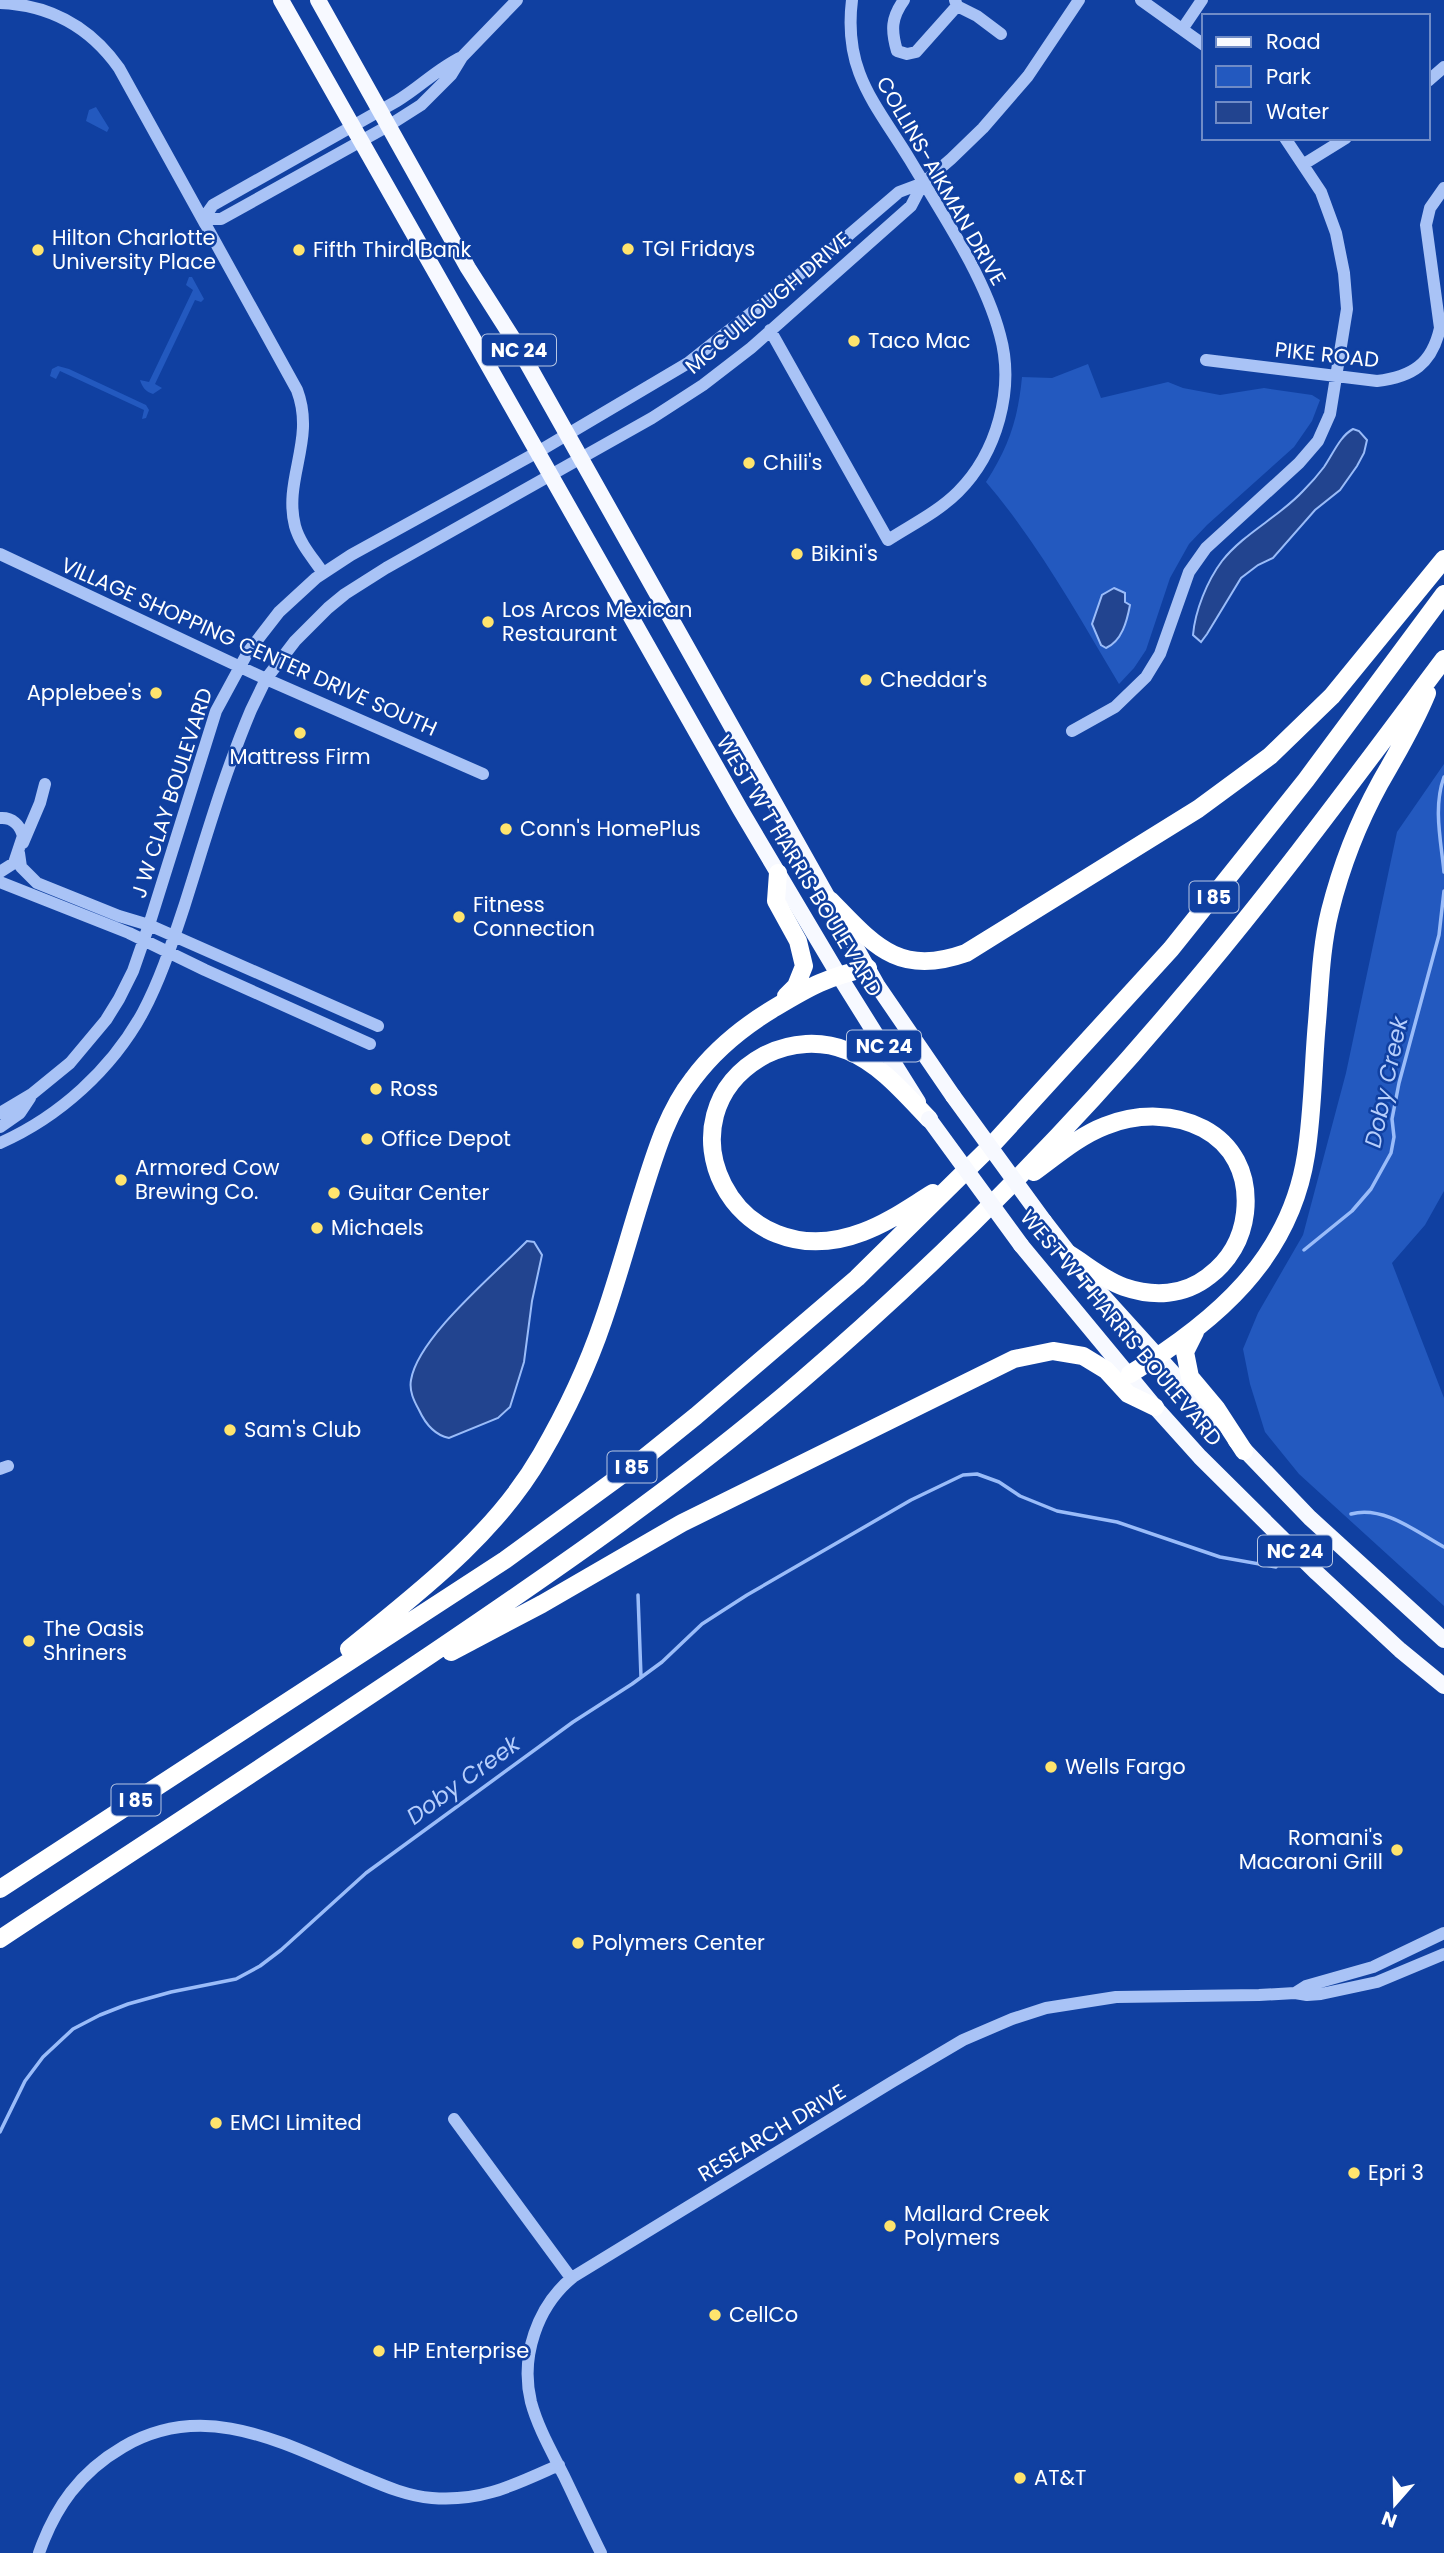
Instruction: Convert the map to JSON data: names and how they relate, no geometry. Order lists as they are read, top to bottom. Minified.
{"streets":{"highway":["I 85"],"main road":["NC 24","WEST W T HARRIS BOULEVARD"],"street":["COLLINS-AIKMAN DRIVE","MCCULLOUGH DRIVE","PIKE ROAD","VILLAGE SHOPPING CENTER DRIVE SOUTH","J W CLAY BOULEVARD","RESEARCH DRIVE"]},"crossings":[["COLLINS-AIKMAN DRIVE","MCCULLOUGH DRIVE"],["MCCULLOUGH DRIVE","J W CLAY BOULEVARD"],["MCCULLOUGH DRIVE","WEST W T HARRIS BOULEVARD"],["VILLAGE SHOPPING CENTER DRIVE SOUTH","J W CLAY BOULEVARD"],["J W CLAY BOULEVARD","WEST W T HARRIS BOULEVARD"]],"water":["Doby Creek"],"places":["TGI Fridays","Hilton Charlotte University Place","Fifth Third Bank","Taco Mac","Chili's","Bikini's","Los Arcos Mexican Restaurant","Cheddar's","Applebee's","Mattress Firm","Conn's HomePlus","Fitness Connection","Ross","Office Depot","Armored Cow Brewing Co.","Guitar Center","Michaels","Sam's Club","The Oasis Shriners","Wells Fargo","Romani's Macaroni Grill","Polymers Center","EMCI Limited","Epri 3","Mallard Creek Polymers","CellCo","HP Enterprise","AT&T"],"legend":["Road","Park","Water"],"north":"bottom"}
